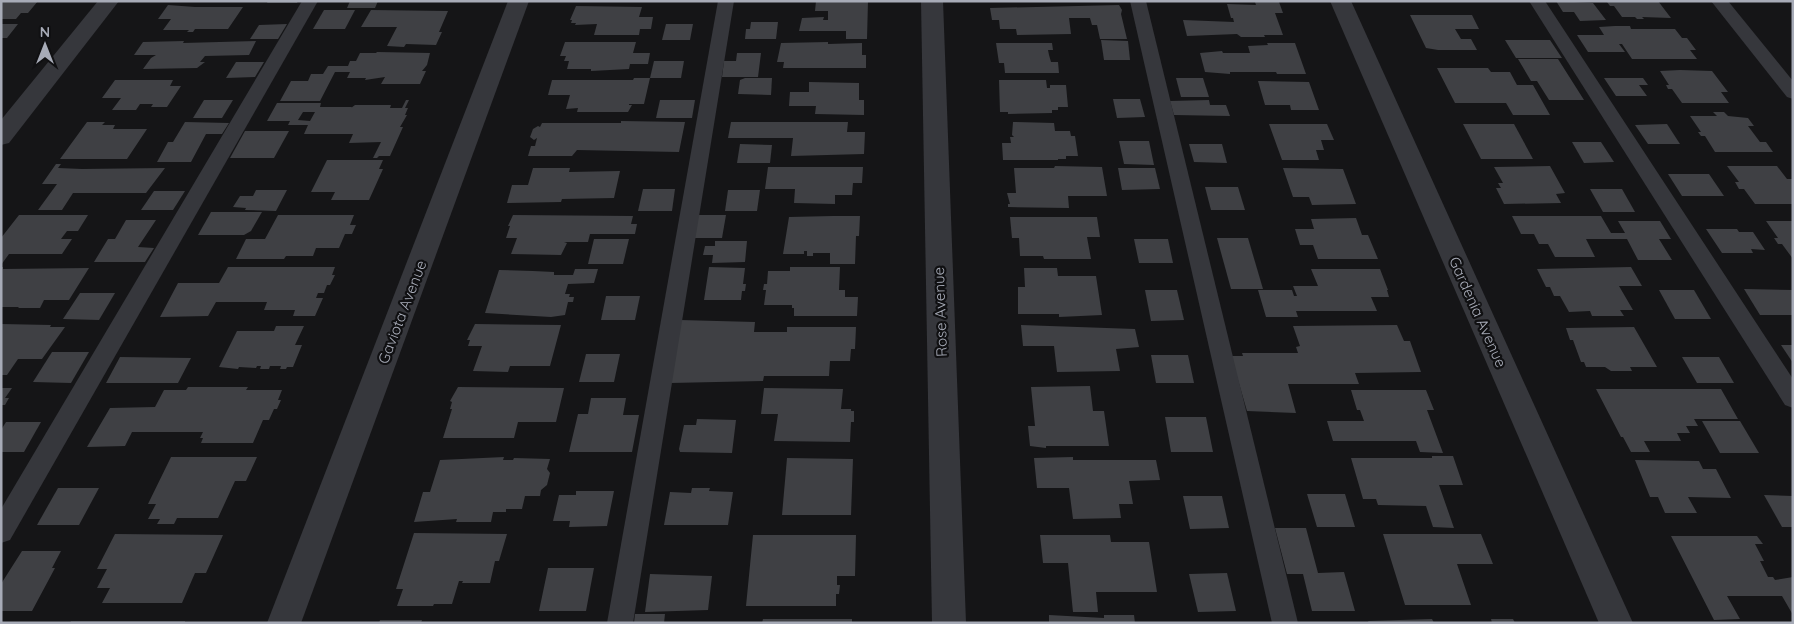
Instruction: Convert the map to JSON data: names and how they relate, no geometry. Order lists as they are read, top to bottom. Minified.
{"streets":{"street":["Gaviota Avenue","Rose Avenue","Gardenia Avenue"]},"north":"top"}
